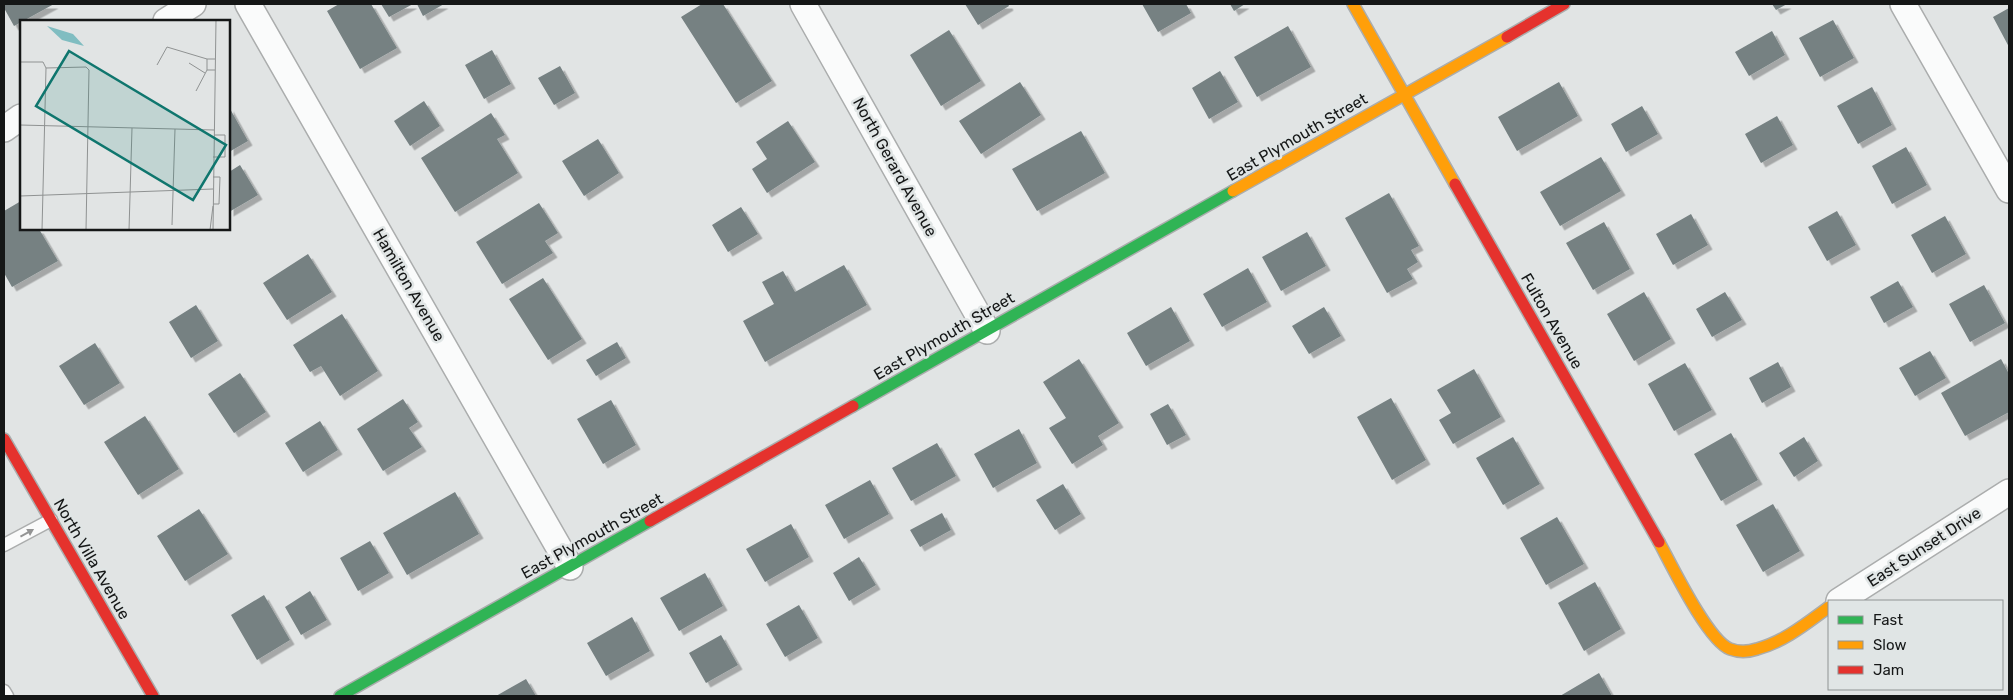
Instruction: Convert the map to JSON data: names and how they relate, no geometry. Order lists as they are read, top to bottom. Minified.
{"streets":{"street":["East Plymouth Street","North Gerard Avenue","Hamilton Avenue","Fulton Avenue","East Sunset Drive","North Villa Avenue"]},"crossings":[["East Plymouth Street","North Gerard Avenue"],["East Plymouth Street","Hamilton Avenue"],["East Plymouth Street","Fulton Avenue"]],"legend":["Fast","Slow","Jam"]}
